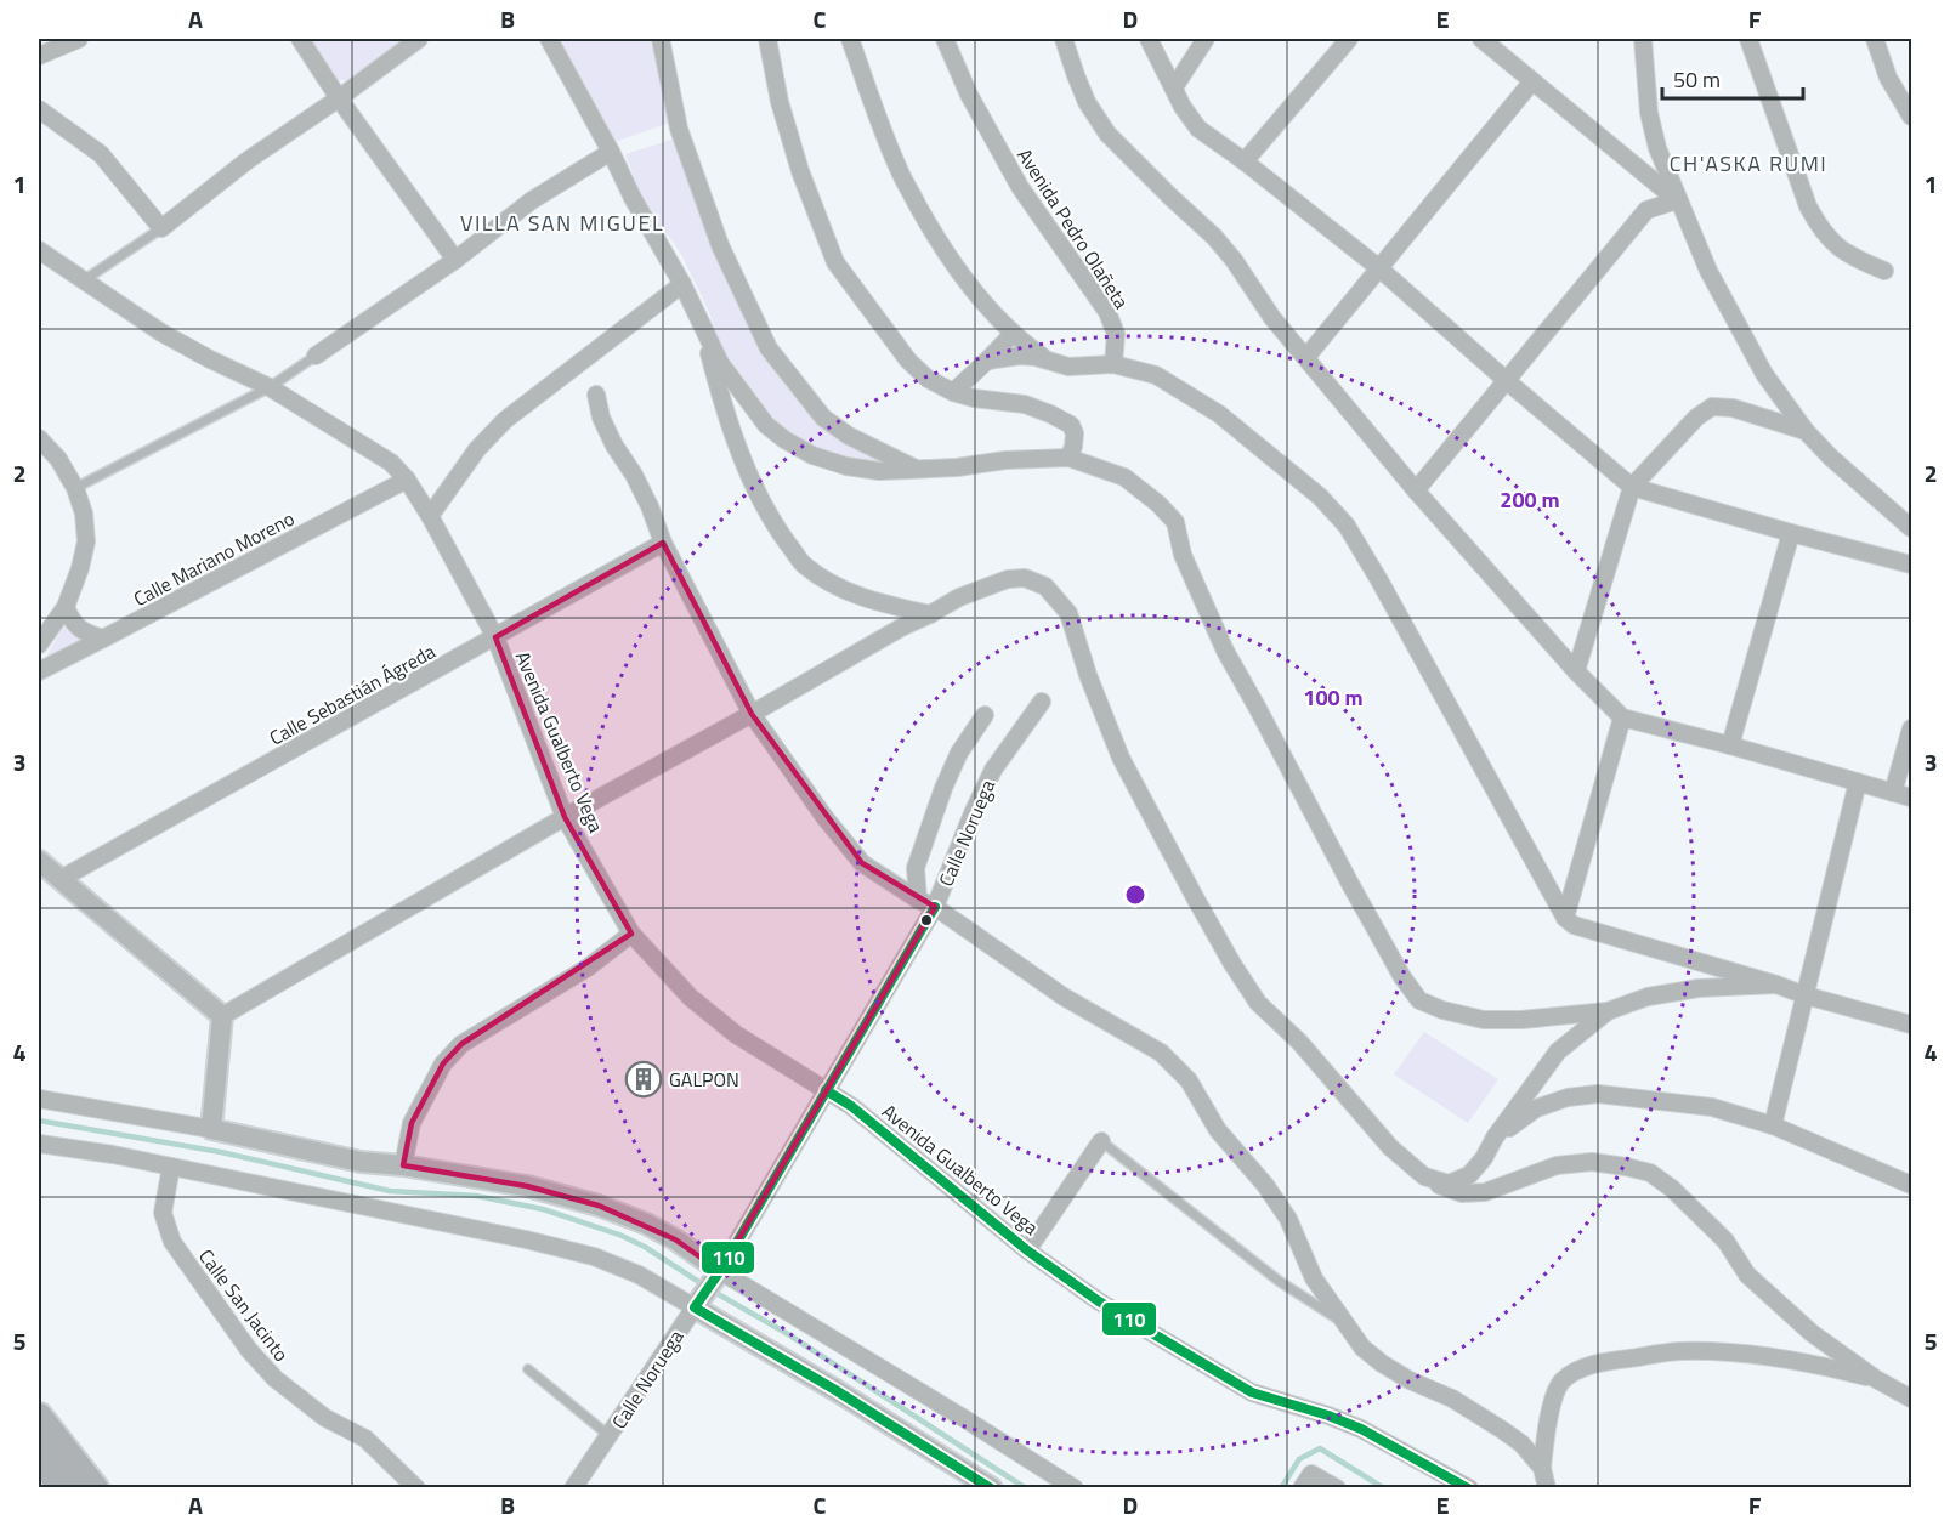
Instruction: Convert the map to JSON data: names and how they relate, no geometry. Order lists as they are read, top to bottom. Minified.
{"streets":{"street":["Avenida Pedro Olañeta","Calle Mariano Moreno","Calle Sebastián Ágreda","Avenida Gualberto Vega","Calle Noruega","Calle San Jacinto"]},"crossings":[["Calle Mariano Moreno","Avenida Gualberto Vega"],["Calle Sebastián Ágreda","Avenida Gualberto Vega"],["Avenida Gualberto Vega","Calle Noruega"]],"districts":["CH'ASKA RUMI","VILLA SAN MIGUEL"],"places":{"building":["GALPON"]},"lines":["transit line 110"],"scale_bar":"50 m","grid":{"columns":["A","B","C","D","E","F"],"rows":["1","2","3","4","5"]},"rings":["200 m","100 m"]}
